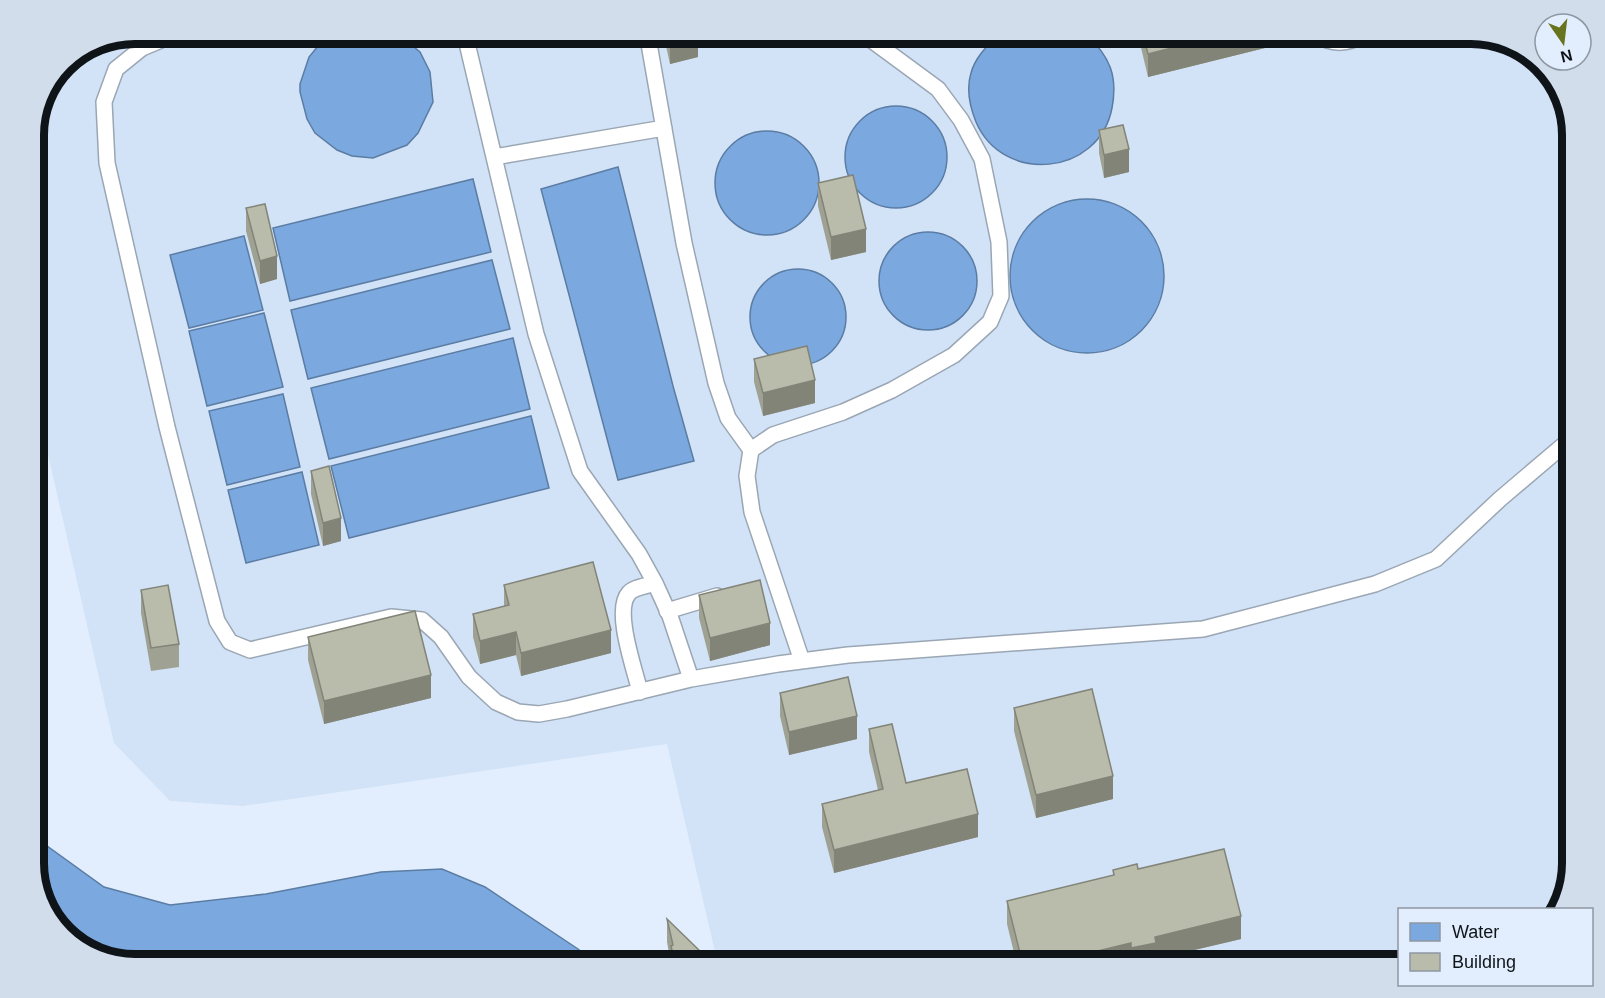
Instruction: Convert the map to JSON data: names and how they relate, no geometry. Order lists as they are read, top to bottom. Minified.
{"legend":["Water","Building"],"north":"bottom"}
